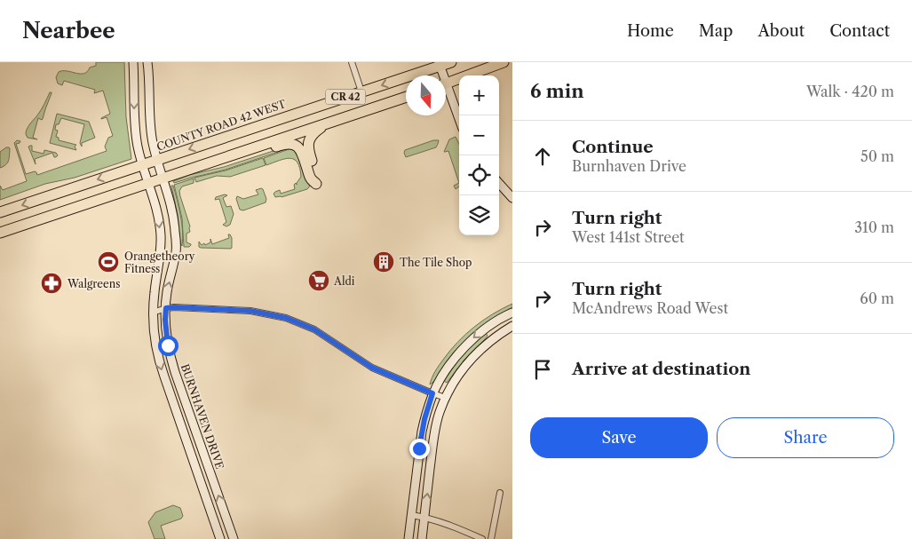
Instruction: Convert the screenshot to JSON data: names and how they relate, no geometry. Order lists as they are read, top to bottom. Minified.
{"streets":{"highway":["CR 42","COUNTY ROAD 42 WEST"],"street":["BURNHAVEN DRIVE"]},"crossings":[["CR 42","BURNHAVEN DRIVE"],["COUNTY ROAD 42 WEST","BURNHAVEN DRIVE"]],"places":{"sports":["Orangetheory Fitness"],"building":["The Tile Shop"],"supermarket":["Aldi"],"pharmacy":["Walgreens"]},"north":"bottom","page":{"header":"Nearbee","nav":["Home","Map","About","Contact"],"heading":["6 min","Walk · 420 m"],"map_buttons":["+","−"],"list":[["Continue","Burnhaven Drive","50 m"],["Turn right","West 141st Street","310 m"],["Turn right","McAndrews Road West","60 m"],"Arrive at destination"],"buttons":["Save","Share"]}}
